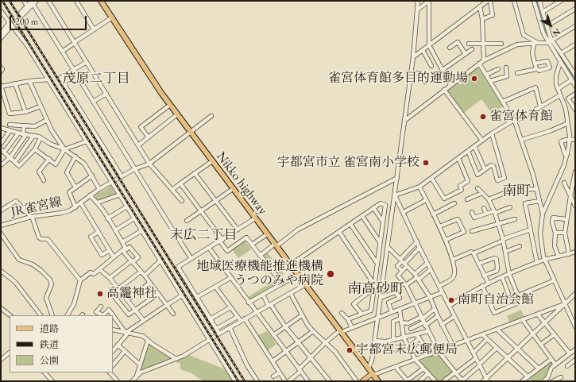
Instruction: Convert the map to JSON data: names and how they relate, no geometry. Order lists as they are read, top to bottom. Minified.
{"streets":{"highway":["Nikko highway"],"street":["JR雀宮線"]},"crossings":[["Nikko highway","JR雀宮線"]],"districts":["茂原二丁目","南町","末広二丁目","南高砂町"],"places":["雀宮体育館多目的運動場","雀宮体育館","宇都宮市立 雀宮南小学校","地域医療機能推進機構 うつのみや病院","高靇神社","南町自治会館","宇都宮末広郵便局"],"legend":["道路","鉄道","公園"],"scale_bar":"200 m","north":"bottom right"}
